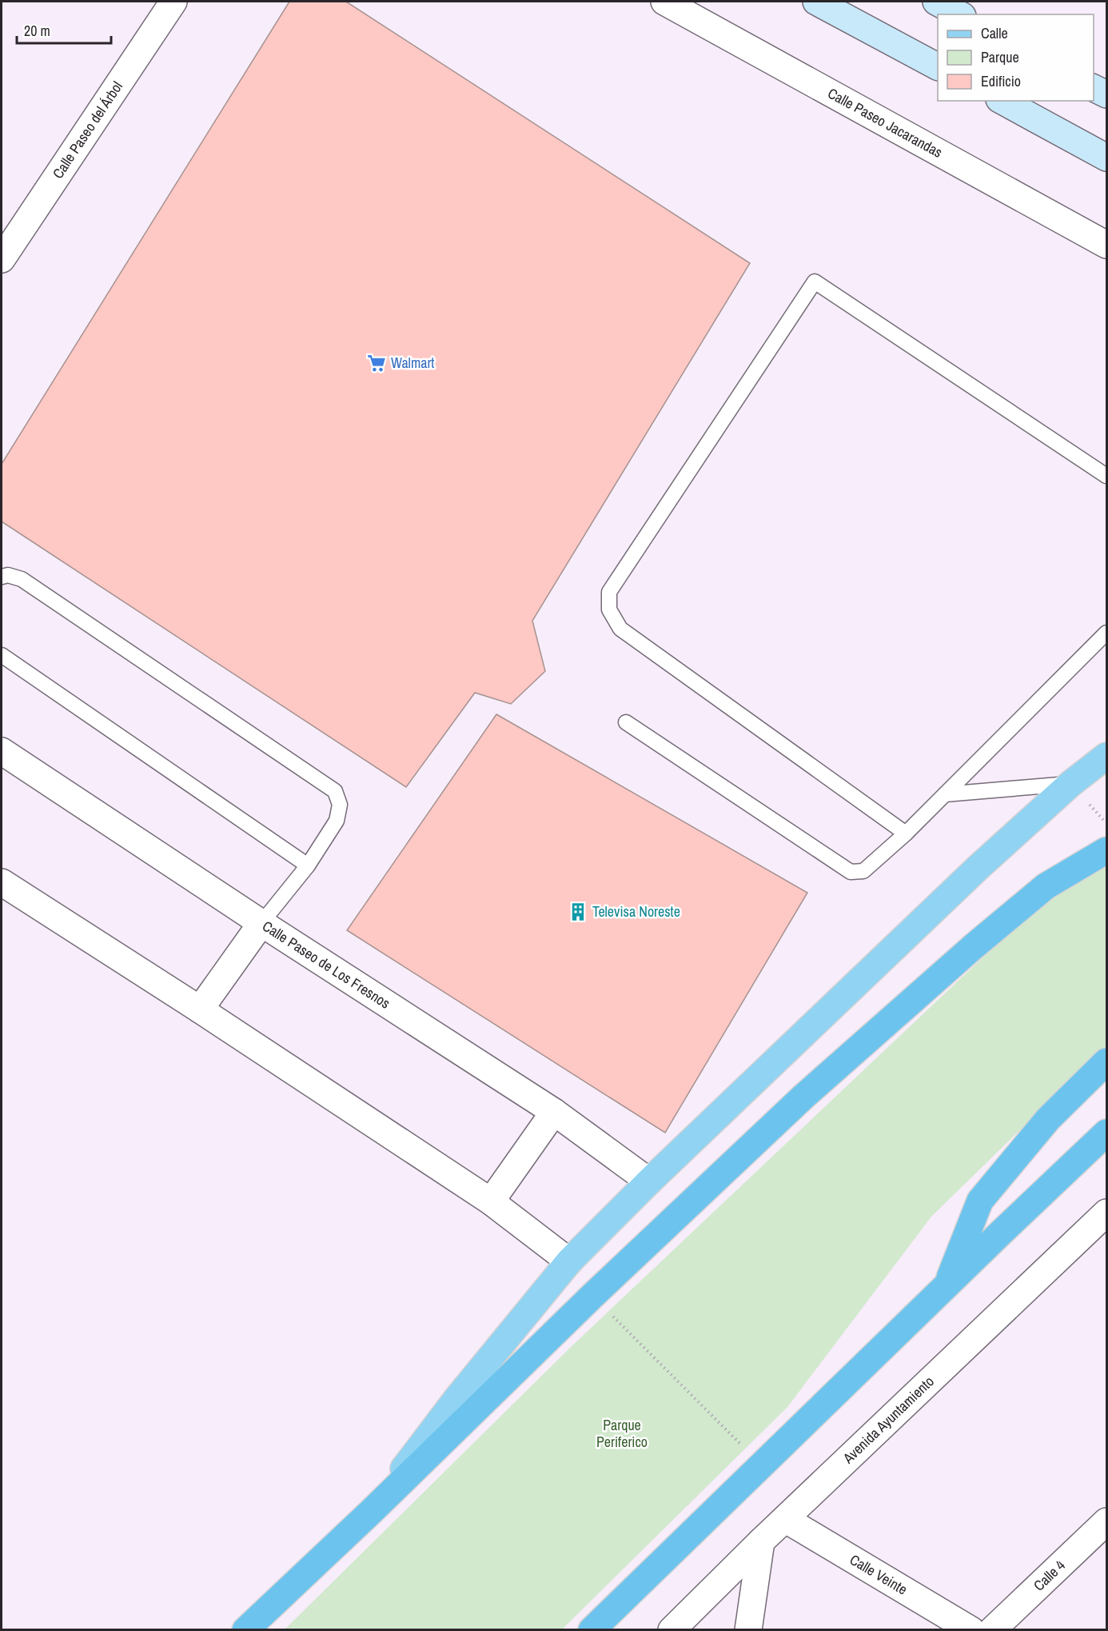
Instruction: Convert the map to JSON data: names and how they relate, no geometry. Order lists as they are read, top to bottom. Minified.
{"streets":{"street":["Calle Paseo Jacarandas","Calle Paseo del Árbol","Calle Paseo de Los Fresnos","Avenida Ayuntamiento","Calle Veinte","Calle 4"]},"crossings":[["Avenida Ayuntamiento","Calle Veinte"]],"parks":["Parque Periferico"],"places":{"supermarket":["Walmart"],"building":["Televisa Noreste"]},"legend":["Calle","Parque","Edificio"],"scale_bar":"20 m"}
